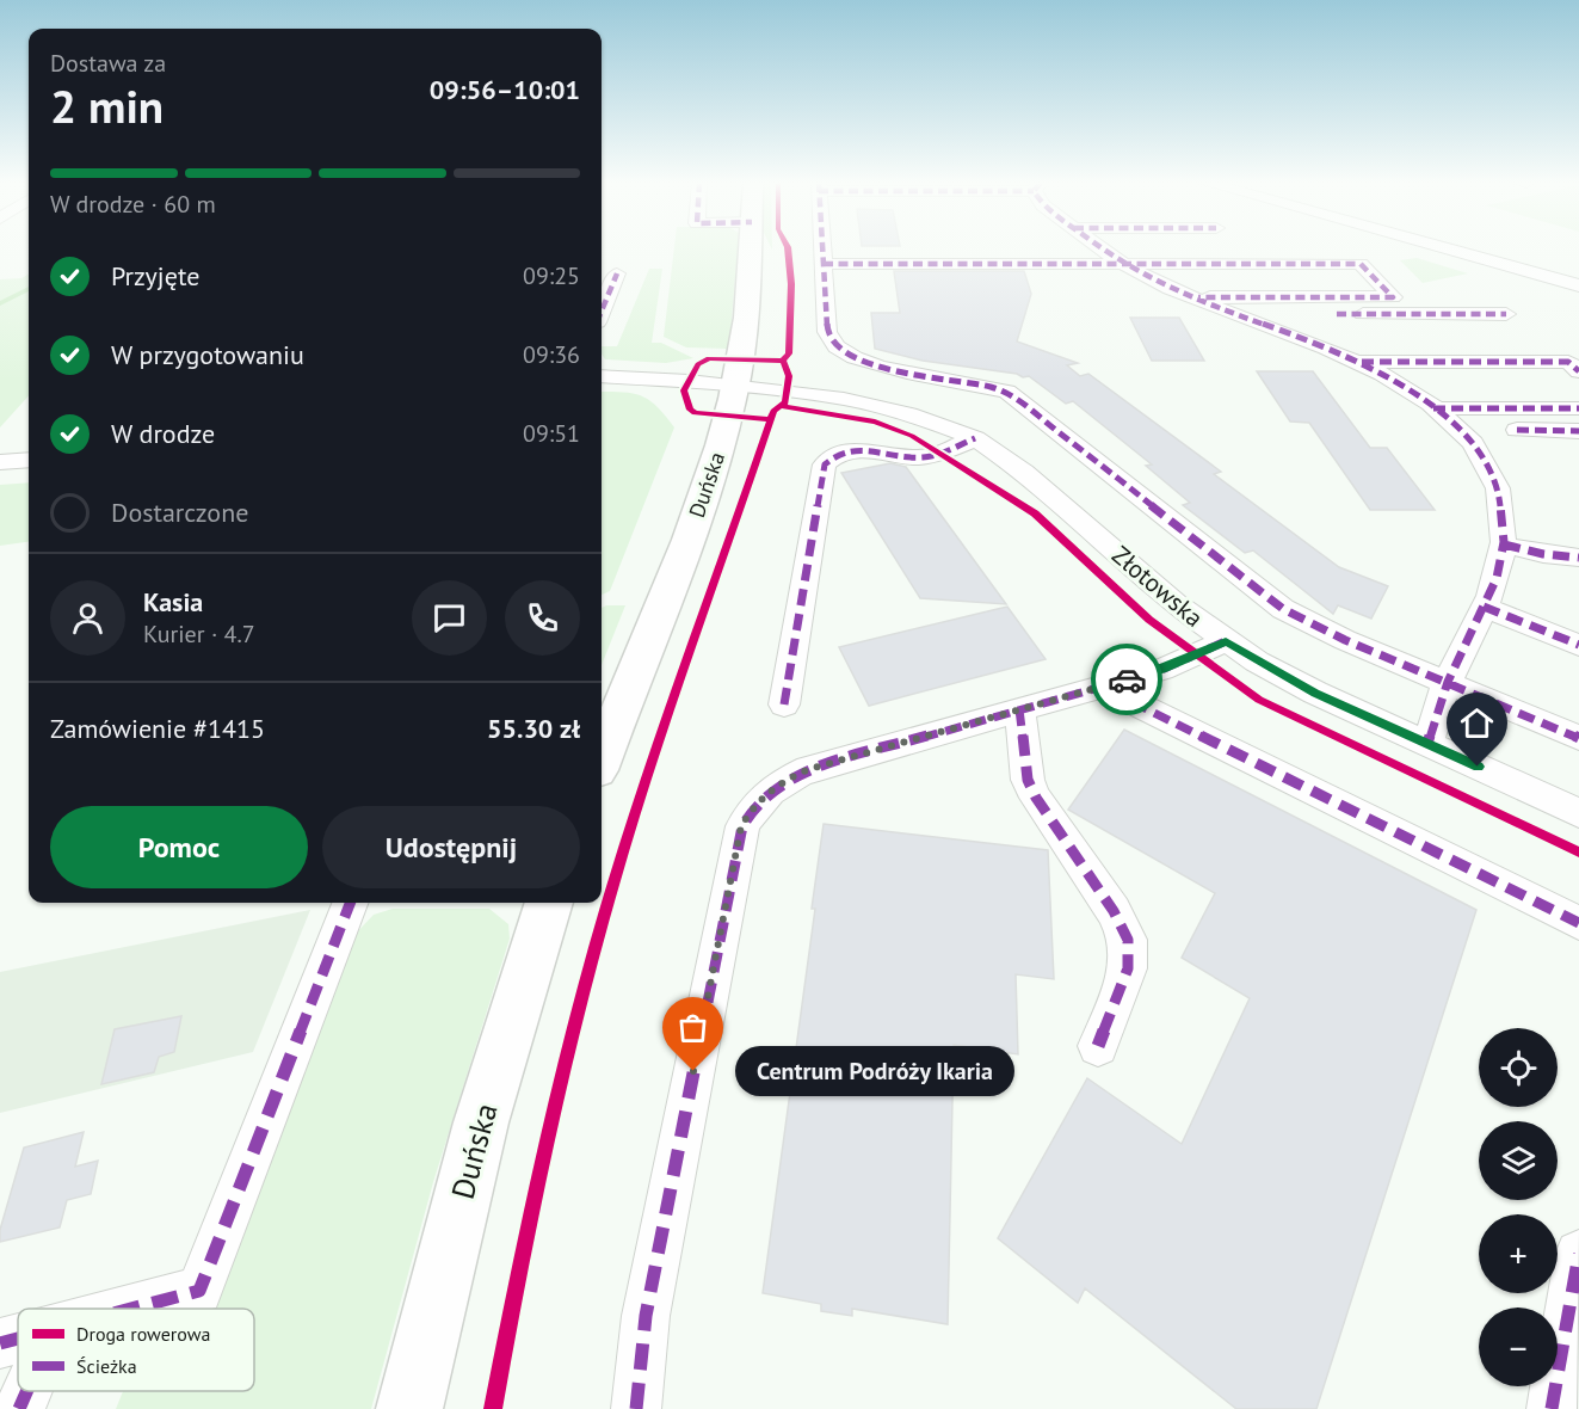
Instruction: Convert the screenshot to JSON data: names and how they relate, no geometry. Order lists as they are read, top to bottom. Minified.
{"streets":{"street":["Duńska","Złotowska"]},"crossings":[["Duńska","Złotowska"]],"places":["Centrum Podróży Ikaria"],"legend":["Droga rowerowa","Ścieżka"],"page":{"heading":["2 min","Dostawa za","09:56–10:01"],"panel":["Kasia","Kurier · 4.7","Zamówienie #1415","55.30 zł"],"bar":"W drodze · 60 m","list":[["Przyjęte","09:25"],["W przygotowaniu","09:36"],["W drodze","09:51"],"Dostarczone"],"buttons":["Pomoc","Udostępnij"],"map_buttons":["+","−"],"bubble":"Centrum Podróży Ikaria"}}
